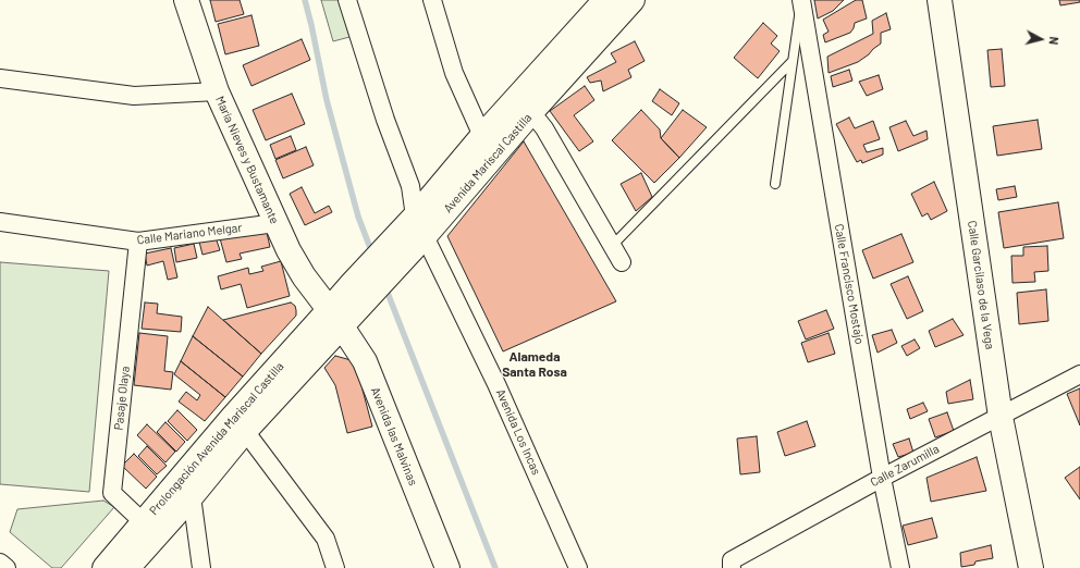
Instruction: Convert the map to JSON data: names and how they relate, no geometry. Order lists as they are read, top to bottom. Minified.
{"streets":{"main road":["María Nieves y Bustamante","Avenida Mariscal Castilla","Calle Garcilaso de la Vega","Avenida las Malvinas","Prolongación Avenida Mariscal Castilla"],"street":["Calle Mariano Melgar","Calle Francisco Mostajo","Pasaje Olaya","Avenida Los Incas","Calle Zarumilla"]},"crossings":[["María Nieves y Bustamante","Avenida Mariscal Castilla"],["María Nieves y Bustamante","Calle Mariano Melgar"],["María Nieves y Bustamante","Avenida las Malvinas"],["María Nieves y Bustamante","Prolongación Avenida Mariscal Castilla"],["Avenida Mariscal Castilla","Avenida Los Incas"],["Avenida Mariscal Castilla","Avenida las Malvinas"],["Avenida Mariscal Castilla","Prolongación Avenida Mariscal Castilla"],["Calle Mariano Melgar","Pasaje Olaya"],["Calle Francisco Mostajo","Calle Zarumilla"],["Calle Garcilaso de la Vega","Calle Zarumilla"],["Pasaje Olaya","Prolongación Avenida Mariscal Castilla"],["Avenida las Malvinas","Prolongación Avenida Mariscal Castilla"]],"districts":["Alameda Santa Rosa"],"north":"right"}
